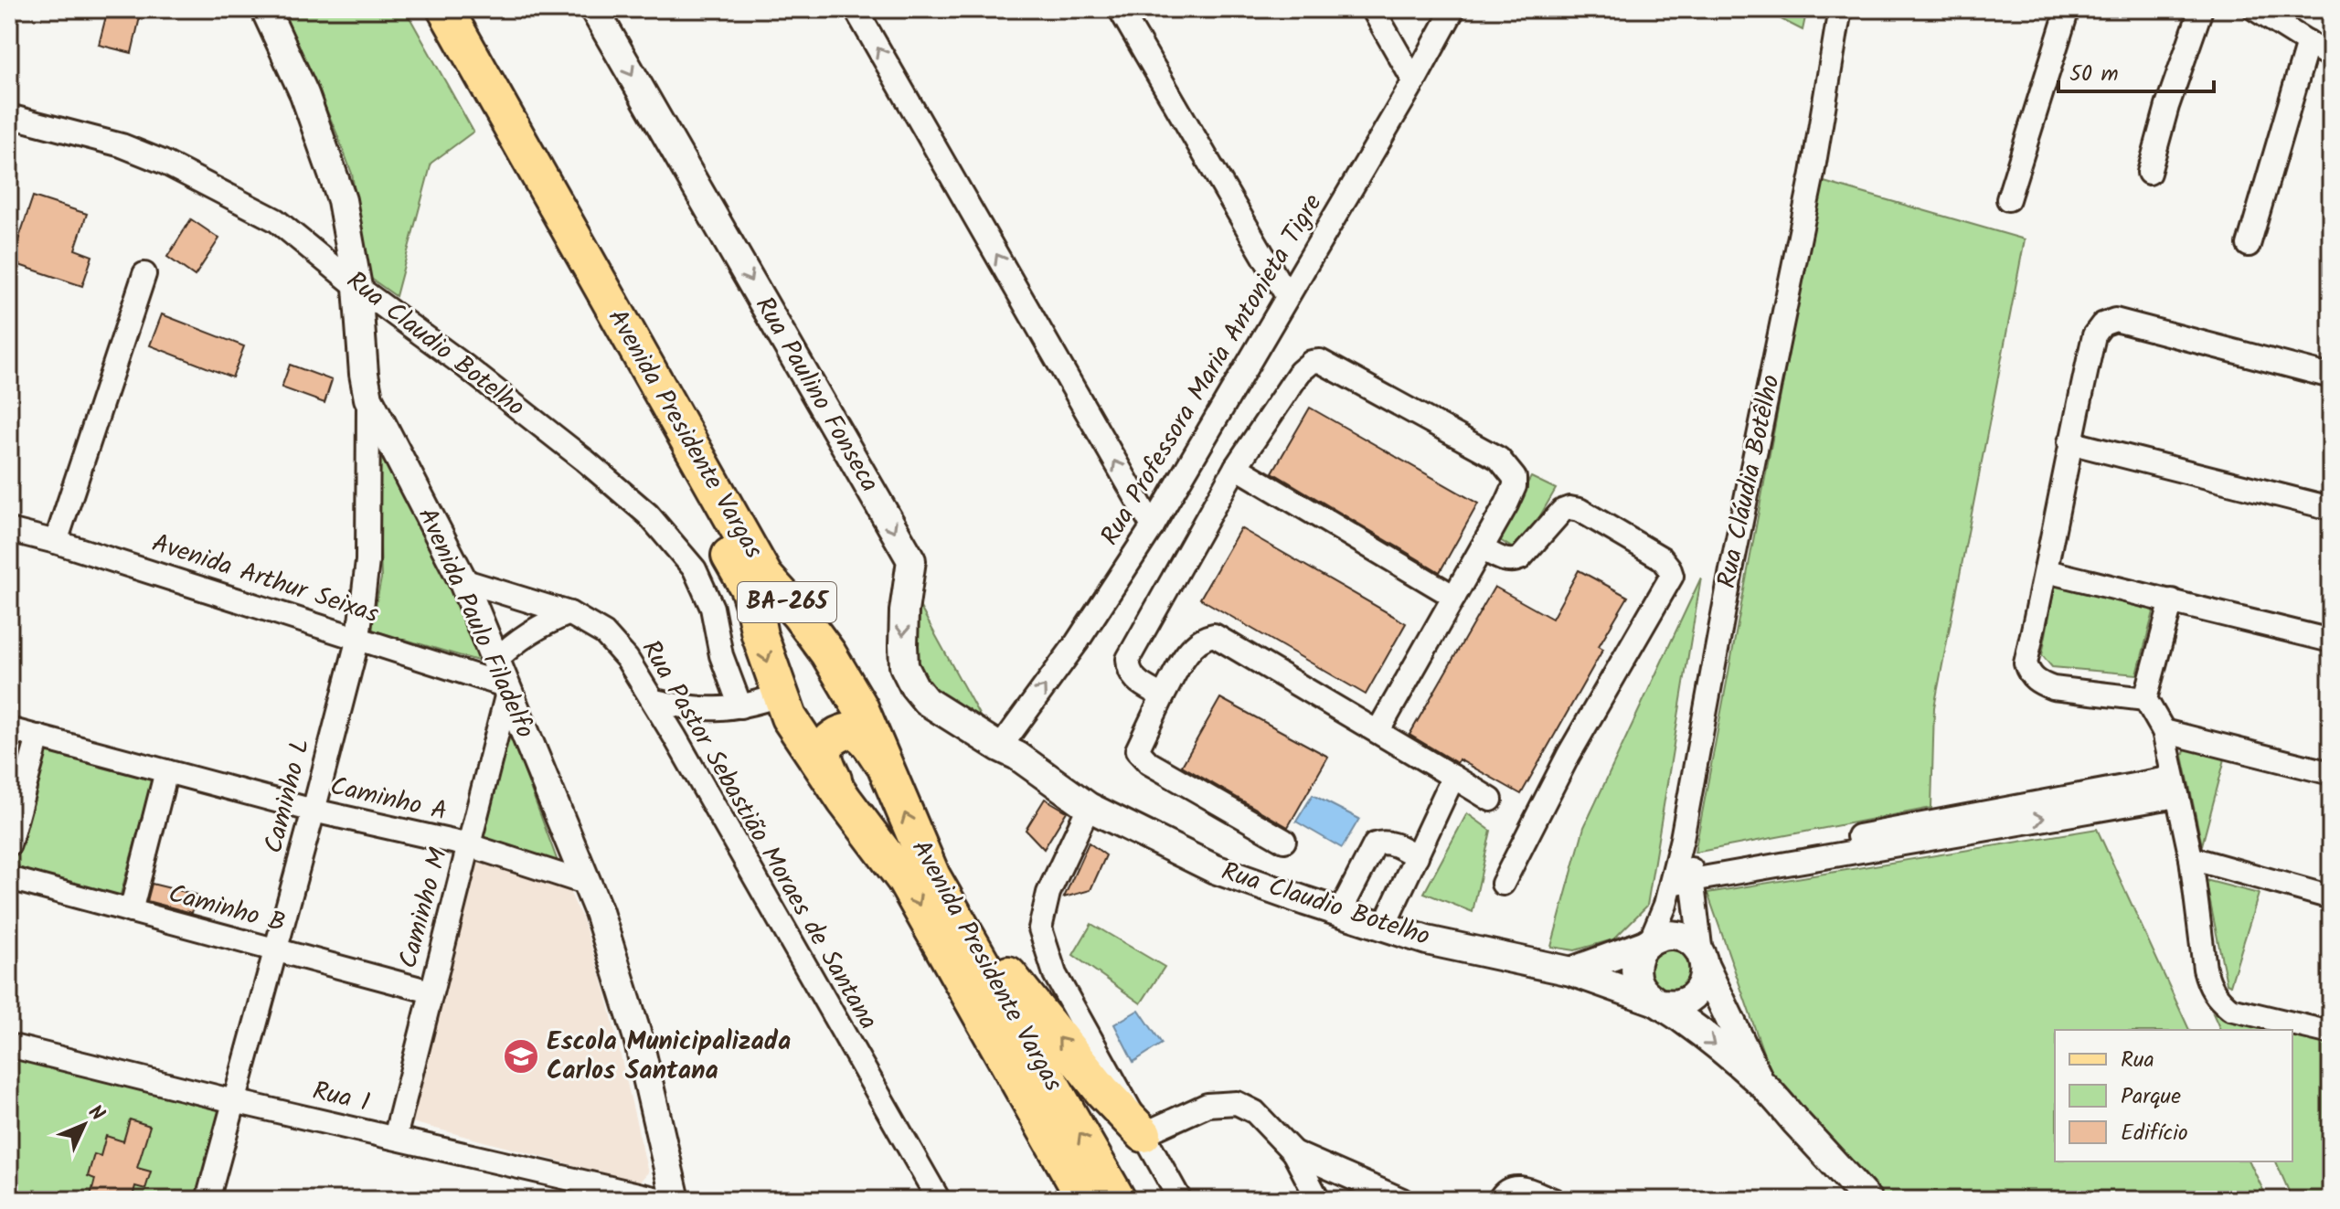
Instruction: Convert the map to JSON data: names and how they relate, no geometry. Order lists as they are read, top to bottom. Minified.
{"streets":{"main road":["Avenida Presidente Vargas","BA-265"],"street":["Rua Claudio Botelho","Rua Professora Maria Antonieta Tigre","Rua Paulino Fonseca","Rua Cláudia Botêlho","Avenida Arthur Seixas","Avenida Paulo Filadelfo","Caminho L","Caminho A","Rua Pastor Sebastião Moraes de Santana","Caminho M","Caminho B","Rua 1"]},"crossings":[["Rua Claudio Botelho","Rua Professora Maria Antonieta Tigre"],["Rua Claudio Botelho","Rua Paulino Fonseca"],["Rua Claudio Botelho","Avenida Paulo Filadelfo"],["Rua Professora Maria Antonieta Tigre","Rua Paulino Fonseca"],["Avenida Arthur Seixas","Avenida Paulo Filadelfo"],["Avenida Arthur Seixas","Caminho L"],["Avenida Arthur Seixas","Caminho M"],["Avenida Paulo Filadelfo","Caminho L"],["Avenida Paulo Filadelfo","Caminho A"],["Avenida Paulo Filadelfo","Rua Pastor Sebastião Moraes de Santana"],["Avenida Paulo Filadelfo","Caminho M"],["Caminho L","Caminho A"],["Caminho L","Caminho B"],["Caminho L","Rua 1"],["Caminho A","Caminho M"],["Caminho M","Caminho B"],["Caminho M","Rua 1"]],"places":{"school or university":["Escola Municipalizada Carlos Santana"]},"legend":["Rua","Parque","Edifício"],"scale_bar":"50 m","north":"top right"}
